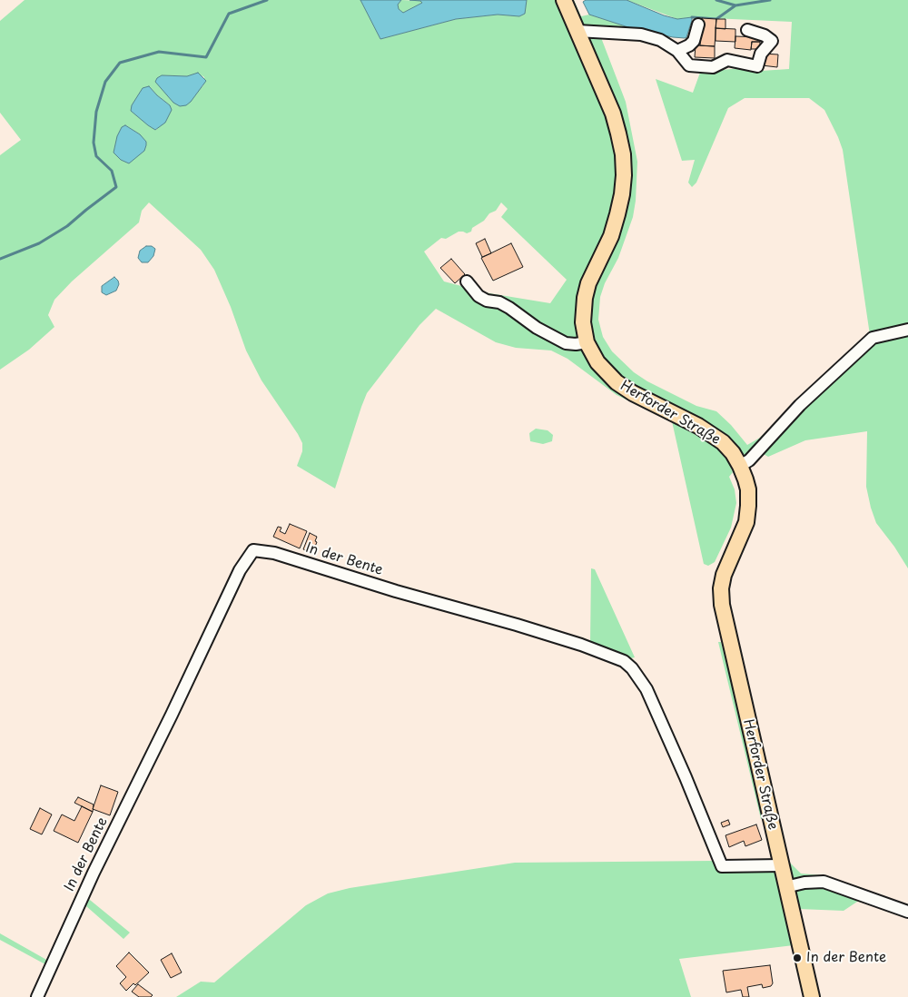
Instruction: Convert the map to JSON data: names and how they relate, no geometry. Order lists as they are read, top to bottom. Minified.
{"streets":{"main road":["Herforder Straße"],"street":["In der Bente"]},"crossings":[["Herforder Straße","In der Bente"]],"places":["In der Bente"]}
